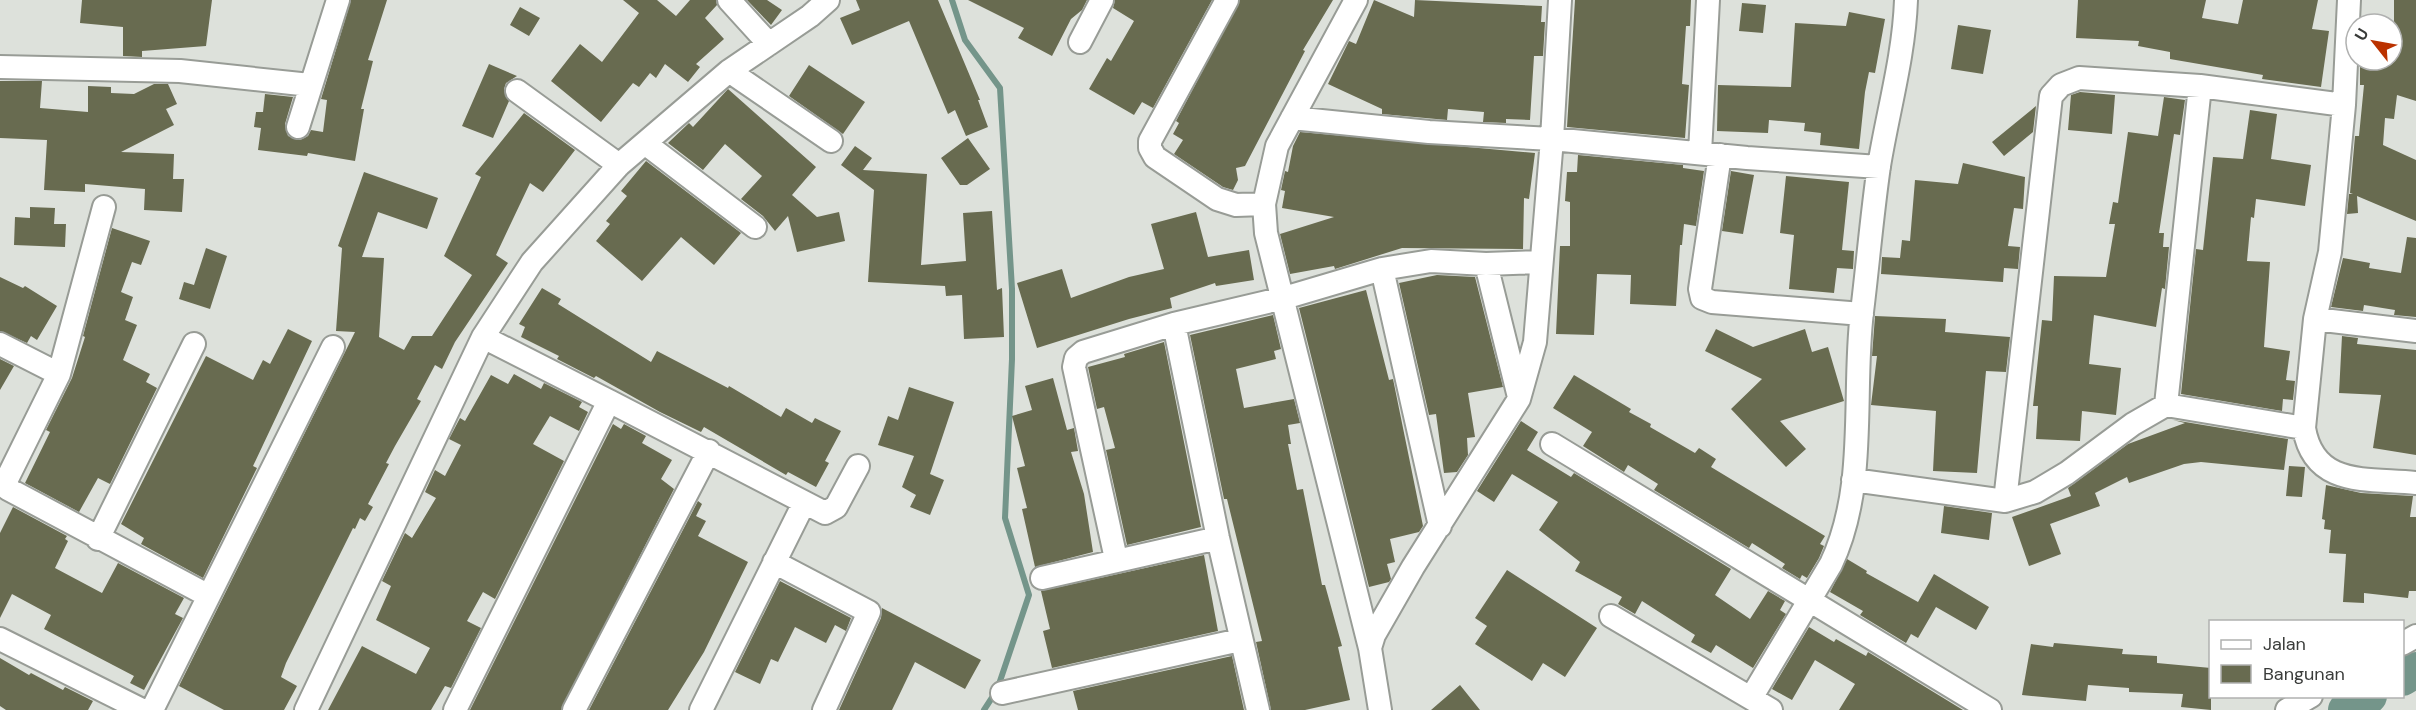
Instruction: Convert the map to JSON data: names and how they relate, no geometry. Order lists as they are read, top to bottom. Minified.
{"legend":["Jalan","Bangunan"],"north":"top left"}
